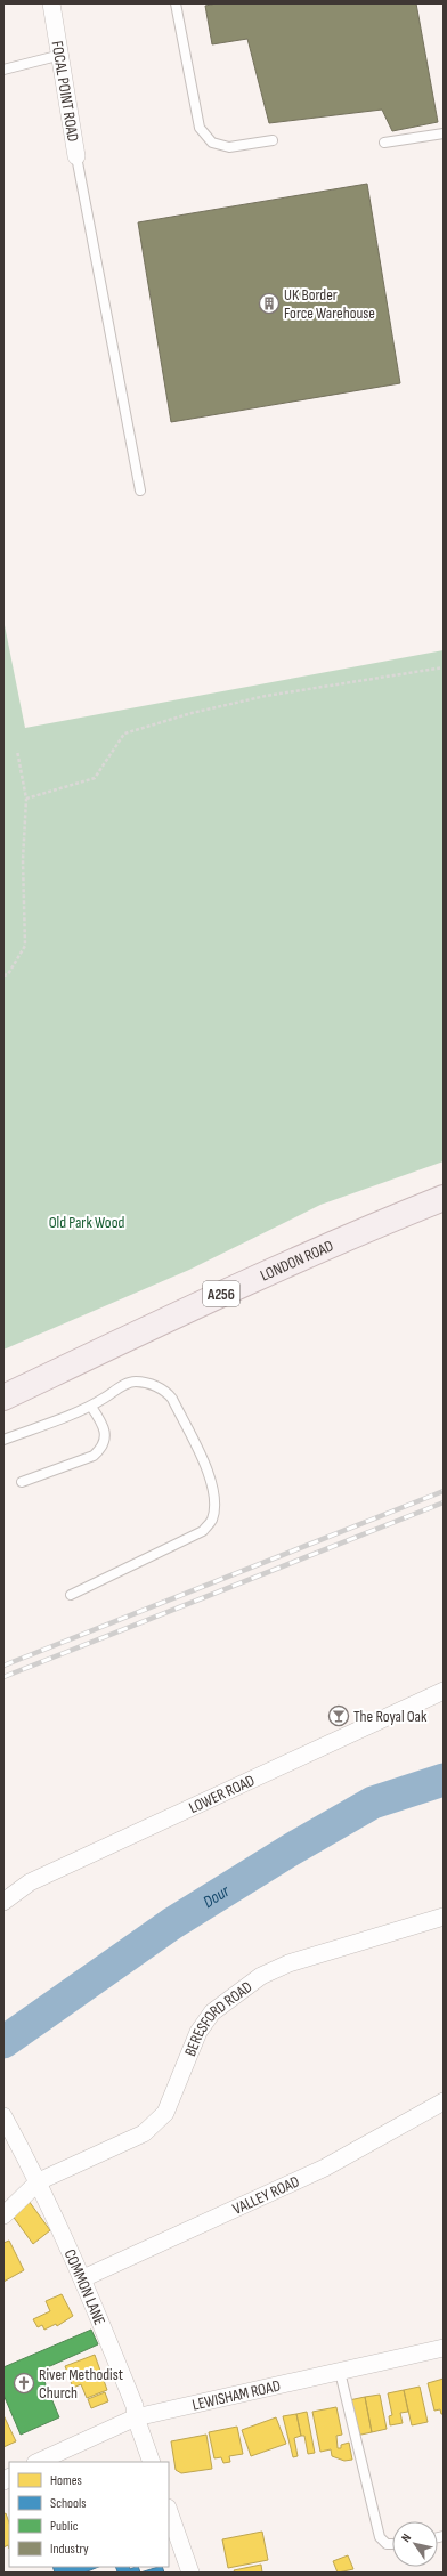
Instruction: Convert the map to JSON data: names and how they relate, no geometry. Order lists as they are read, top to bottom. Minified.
{"streets":{"main road":["LONDON ROAD","A256"],"street":["FOCAL POINT ROAD","LOWER ROAD","BERESFORD ROAD","VALLEY ROAD","COMMON LANE","LEWISHAM ROAD"]},"crossings":[["BERESFORD ROAD","COMMON LANE"],["VALLEY ROAD","COMMON LANE"],["COMMON LANE","LEWISHAM ROAD"]],"water":["Dour"],"parks":["Old Park Wood"],"places":{"building":["UK Border Force Warehouse"],"bar":["The Royal Oak"],"church":["River Methodist Church"]},"legend":["Homes","Schools","Public","Industry"],"north":"top left"}
